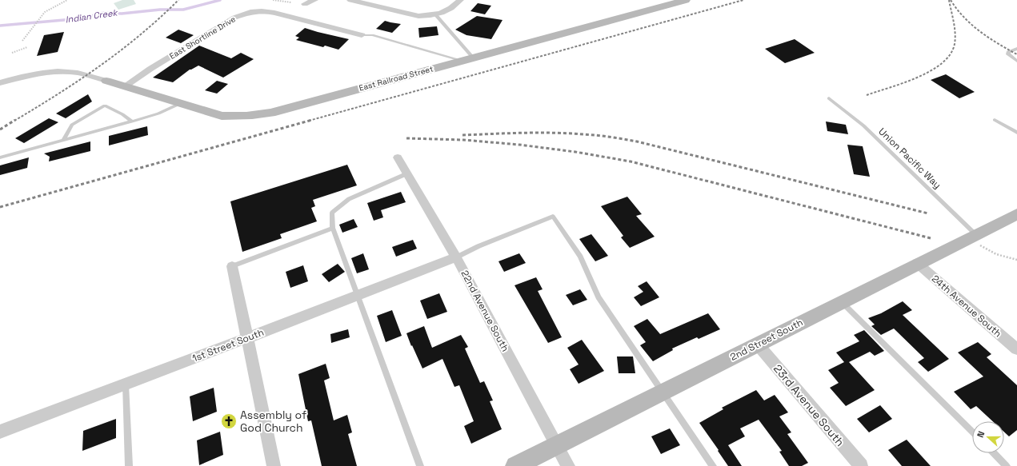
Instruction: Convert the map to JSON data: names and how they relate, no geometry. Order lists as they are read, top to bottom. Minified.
{"streets":{"street":["East Shortline Drive","East Railroad Street","24th Avenue South","22nd Avenue South","2nd Street South","1st Street South","23rd Avenue South"],"lane":["Union Pacific Way"]},"crossings":[["East Shortline Drive","East Railroad Street"],["Union Pacific Way","2nd Street South"],["24th Avenue South","2nd Street South"],["22nd Avenue South","2nd Street South"],["22nd Avenue South","1st Street South"],["2nd Street South","23rd Avenue South"]],"water":["Indian Creek"],"places":{"church":["Assembly of God Church"]},"north":"left"}
